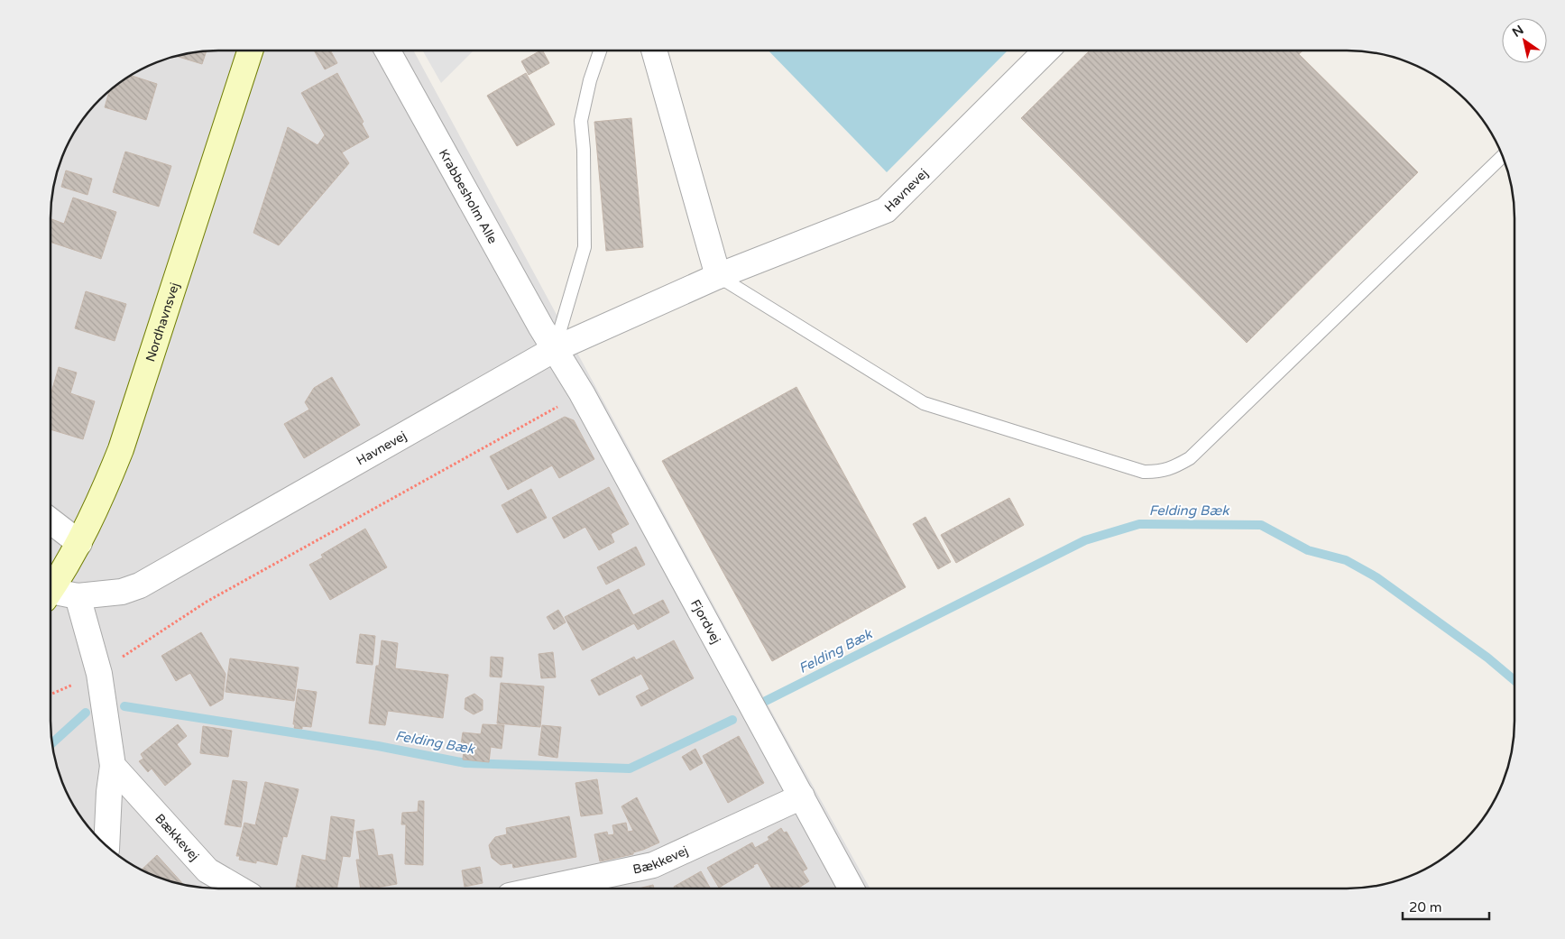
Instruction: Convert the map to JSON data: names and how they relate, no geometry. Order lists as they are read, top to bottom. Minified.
{"streets":{"street":["Havnevej","Krabbesholm Alle","Nordhavnsvej","Fjordvej","Bækkevej"]},"crossings":[["Havnevej","Krabbesholm Alle"],["Havnevej","Fjordvej"],["Krabbesholm Alle","Fjordvej"],["Fjordvej","Bækkevej"]],"water":["Felding Bæk"],"scale_bar":"20 m","north":"top left"}
